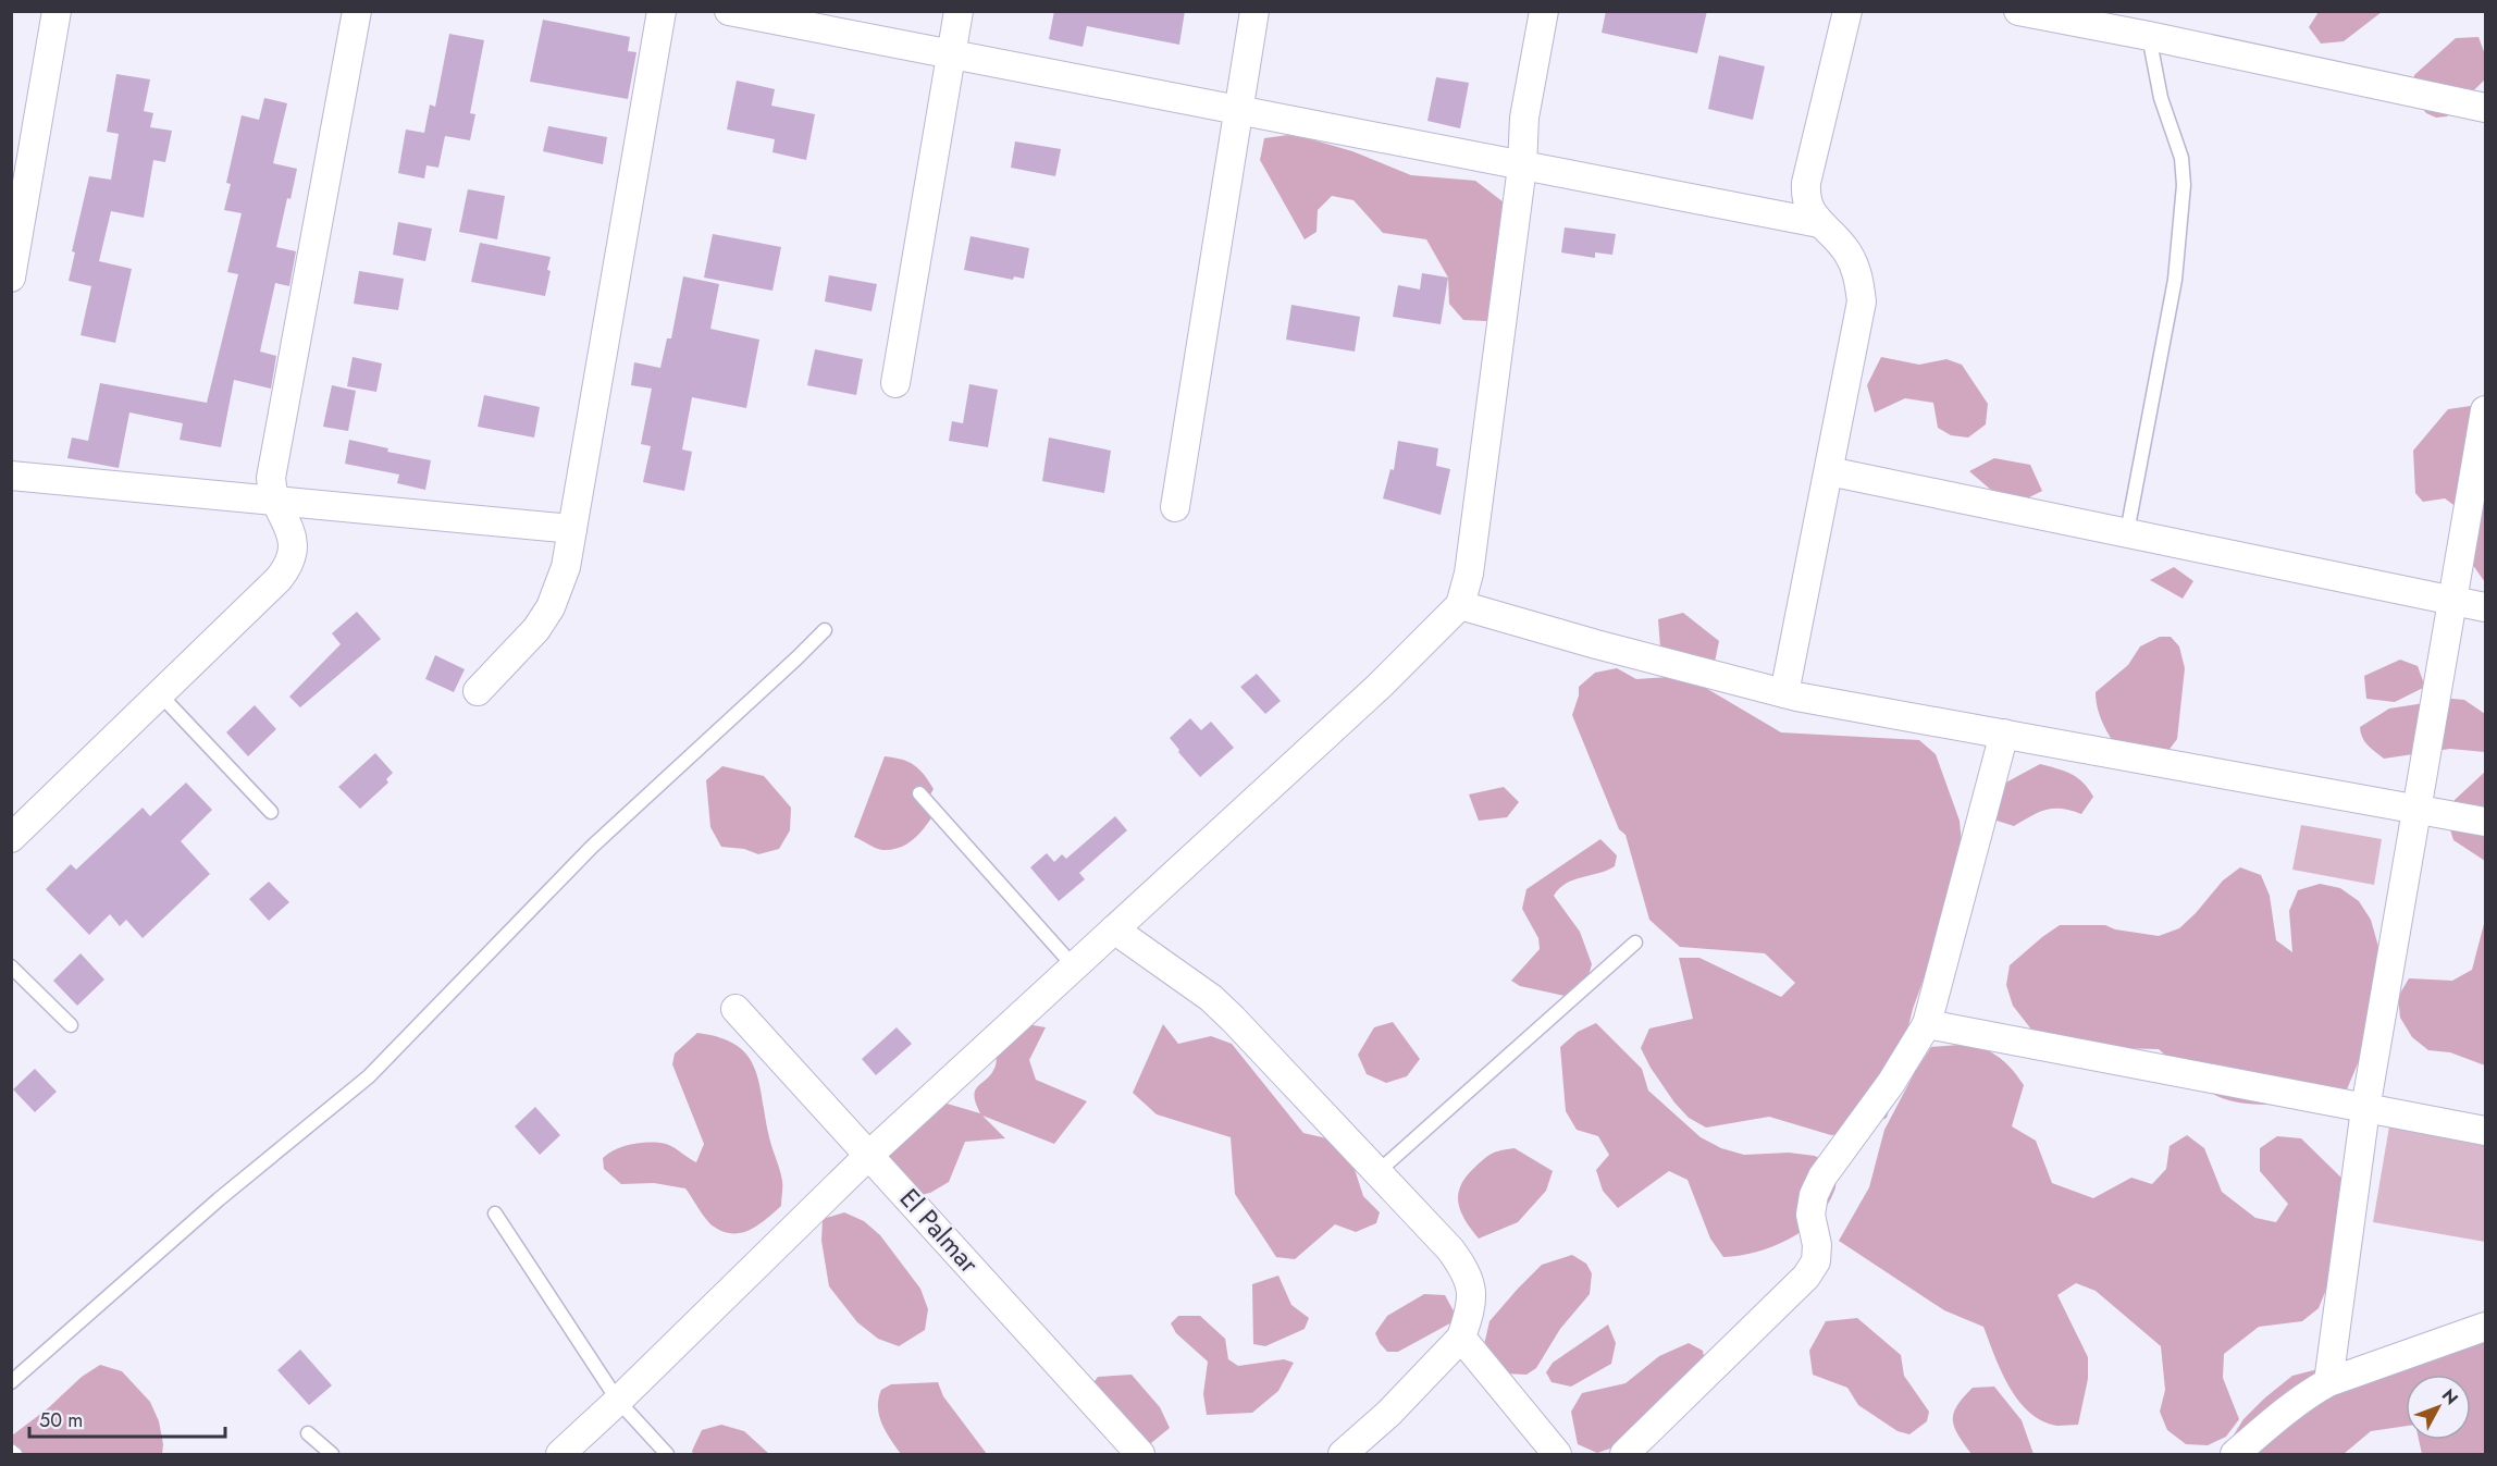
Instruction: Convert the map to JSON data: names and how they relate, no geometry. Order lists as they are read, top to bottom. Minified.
{"streets":{"street":["El Palmar"]},"scale_bar":"50 m","north":"top right"}
